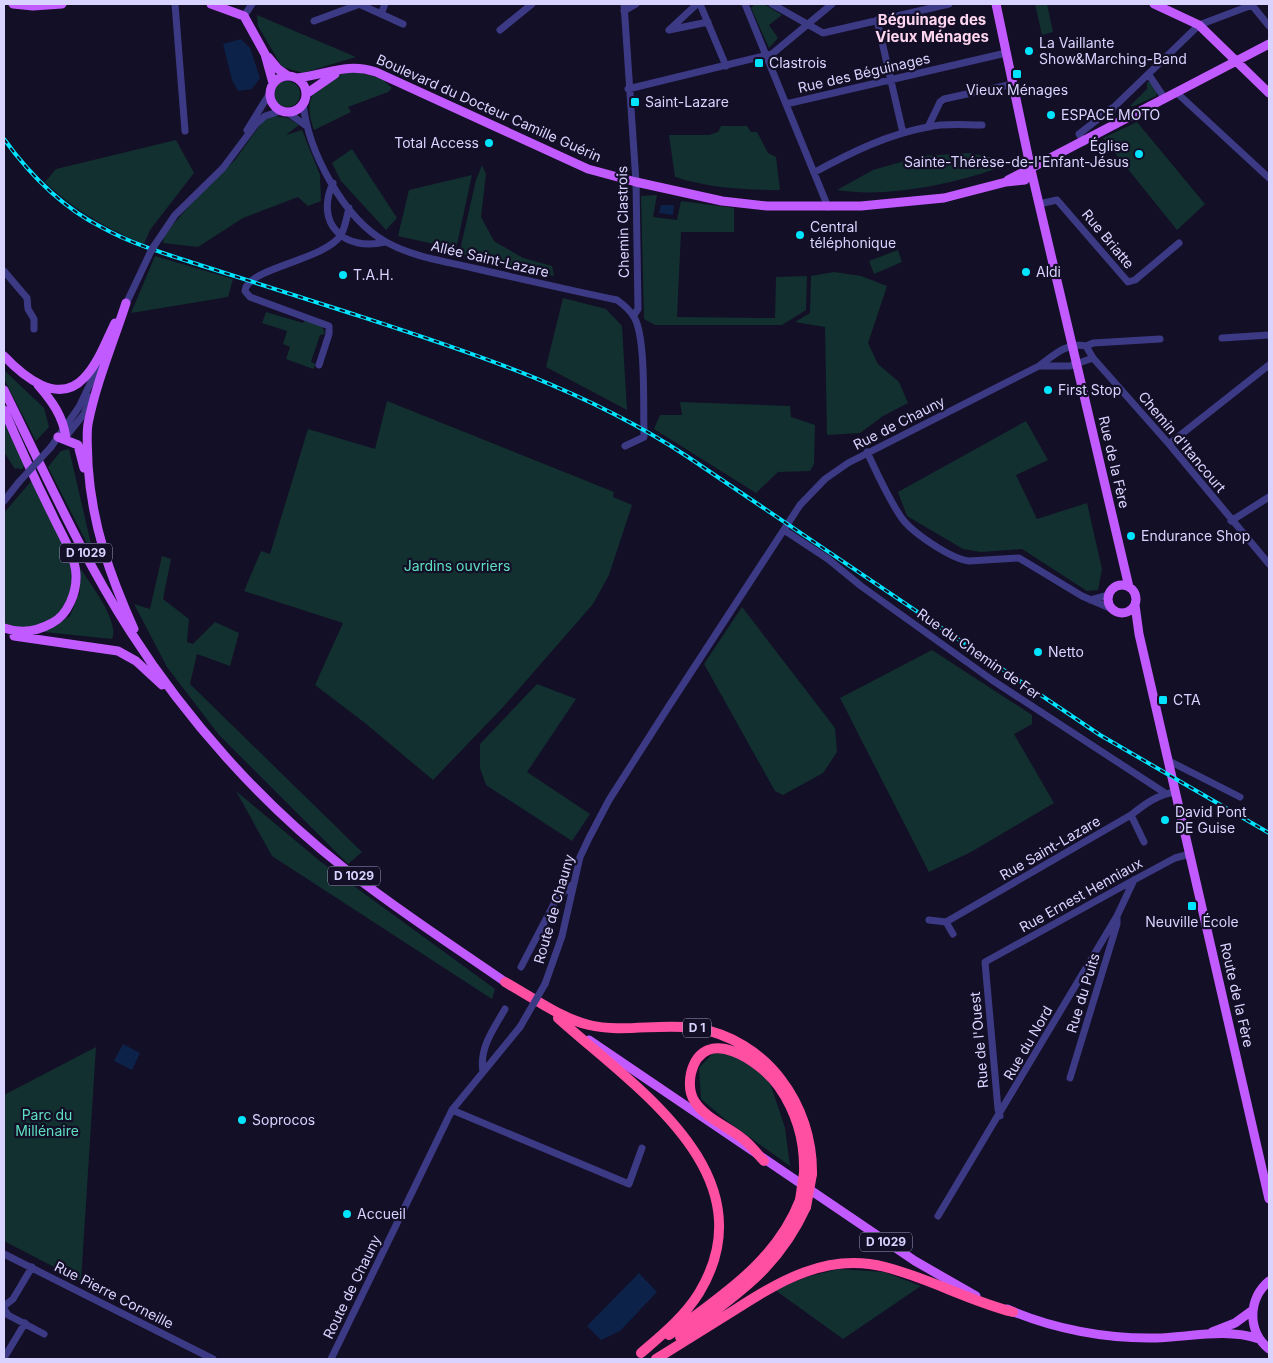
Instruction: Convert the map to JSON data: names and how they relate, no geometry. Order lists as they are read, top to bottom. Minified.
{"streets":{"highway":["D 1"],"main road":["Boulevard du Docteur Camille Guérin","Rue de la Fère","D 1029","Route de la Fère"],"street":["Rue des Béguinages","Chemin Clastrois","Rue Briatte","Allée Saint-Lazare","Rue de Chauny","Chemin d'Itancourt","Rue du Chemin de Fer","Rue Saint-Lazare","Rue Ernest Henniaux","Route de Chauny","Rue du Puits","Rue de l'Ouest","Rue du Nord","Rue Pierre Corneille"]},"crossings":[["Rue des Béguinages","Rue de la Fère"],["Boulevard du Docteur Camille Guérin","Chemin Clastrois"],["Boulevard du Docteur Camille Guérin","Rue de la Fère"],["Chemin Clastrois","Allée Saint-Lazare"],["Rue Briatte","Rue de la Fère"],["Rue de Chauny","Rue de la Fère"],["Rue de Chauny","Rue du Chemin de Fer"],["Rue de Chauny","Route de Chauny"],["D 1029","D 1"],["Rue du Chemin de Fer","Rue Saint-Lazare"],["Rue du Chemin de Fer","Route de Chauny"],["Rue Ernest Henniaux","Route de la Fère"],["Rue Ernest Henniaux","Rue de l'Ouest"],["Rue Ernest Henniaux","Rue du Nord"],["Rue du Puits","Rue du Nord"],["Rue de l'Ouest","Rue du Nord"]],"districts":["Béguinage des Vieux Ménages"],"parks":["Jardins ouvriers","Parc du Millénaire"],"places":{"other":["La Vaillante Show&Marching-Band","ESPACE MOTO","Total Access","Église Sainte-Thérèse-de-l'Enfant-Jésus","Central téléphonique","Aldi","T.A.H.","First Stop","Endurance Shop","Netto","David Pont DE Guise","Soprocos","Accueil"],"transit":["Clastrois","Vieux Ménages","Saint-Lazare","CTA","Neuville École"]}}
